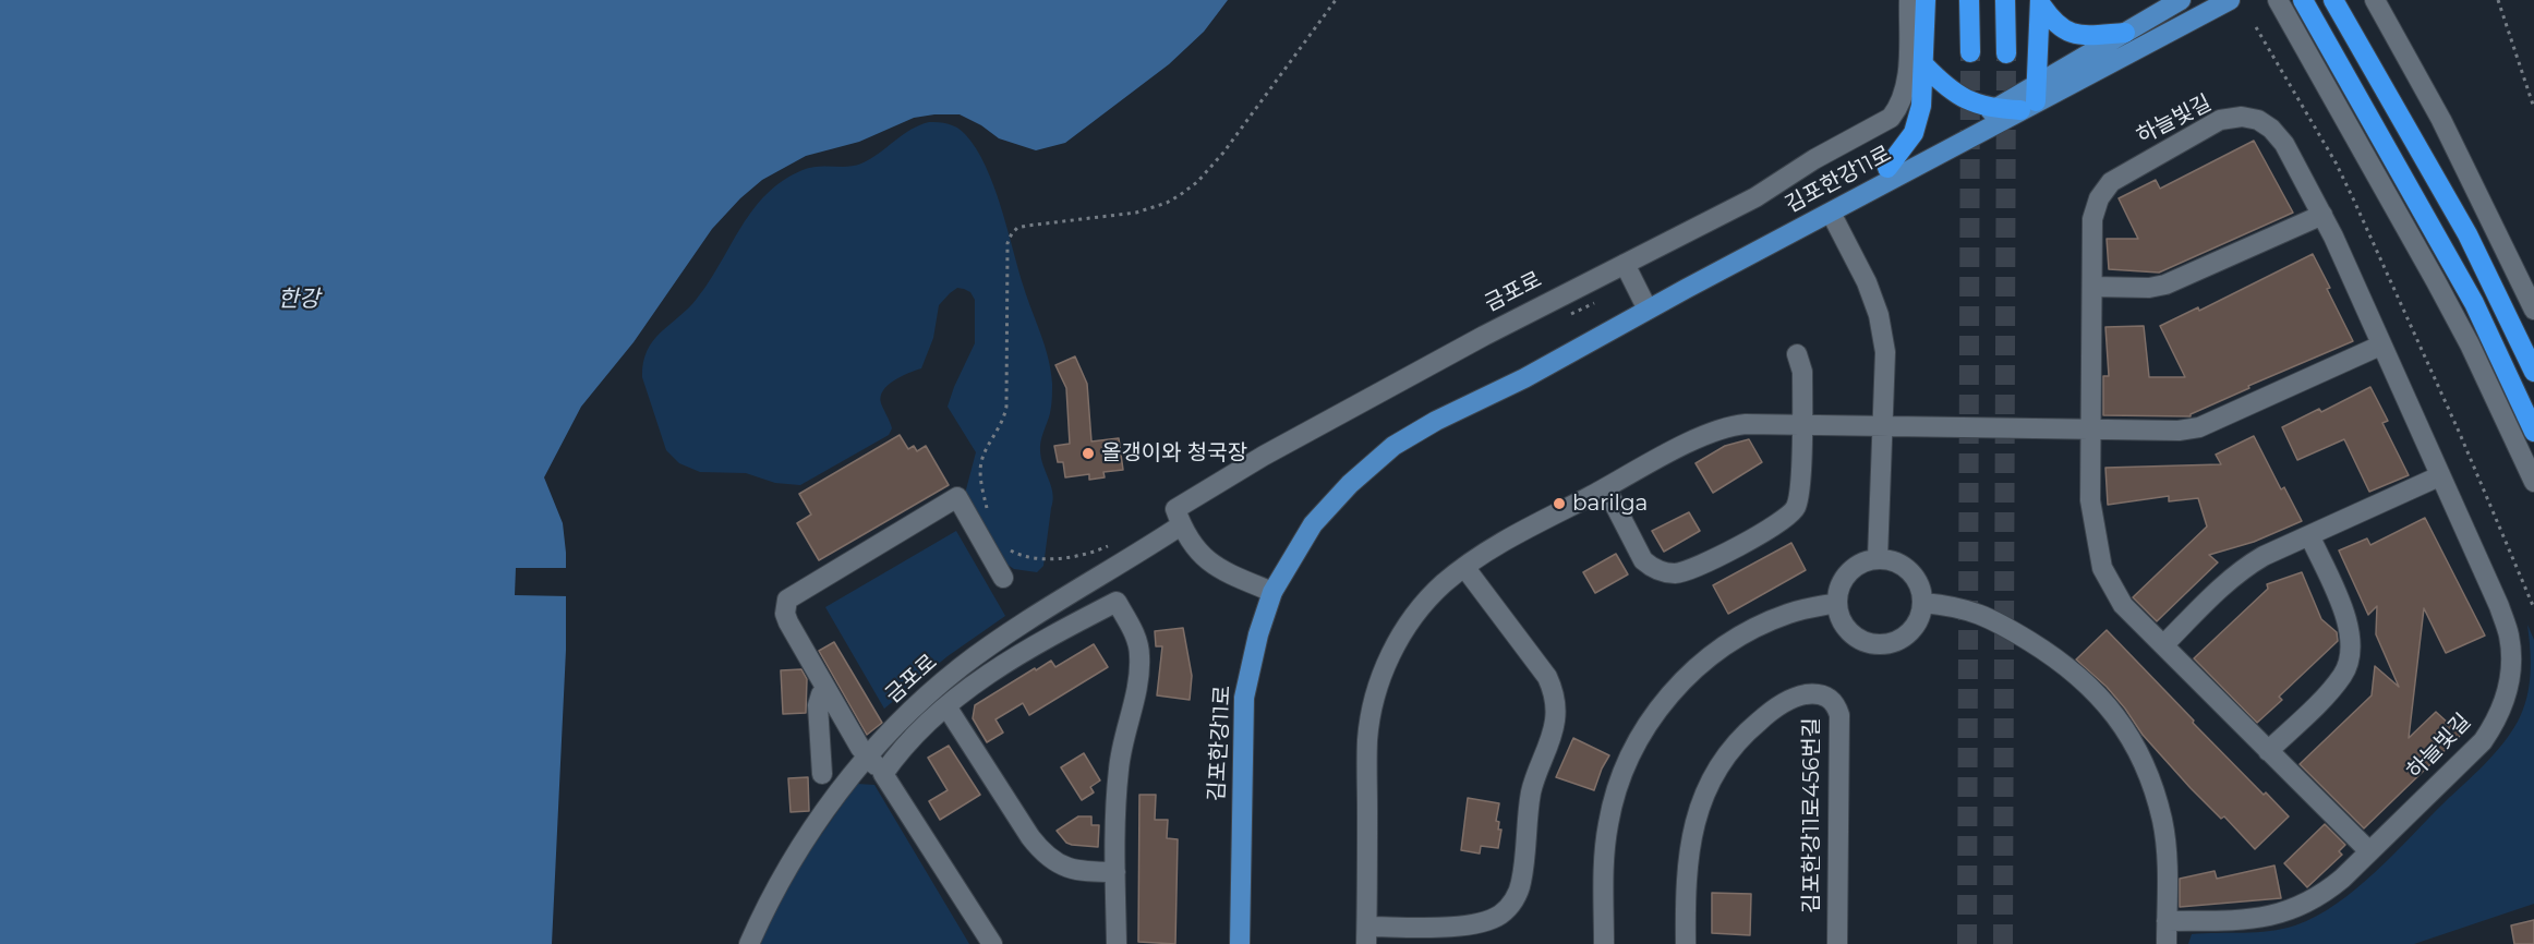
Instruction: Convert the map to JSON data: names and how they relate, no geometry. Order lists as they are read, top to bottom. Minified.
{"streets":{"main road":["김포한강11로"],"street":["하늘빛길","금포로","김포한강11로456번길"]},"water":["한강"],"places":["올갱이와 청국장","barilga"]}
